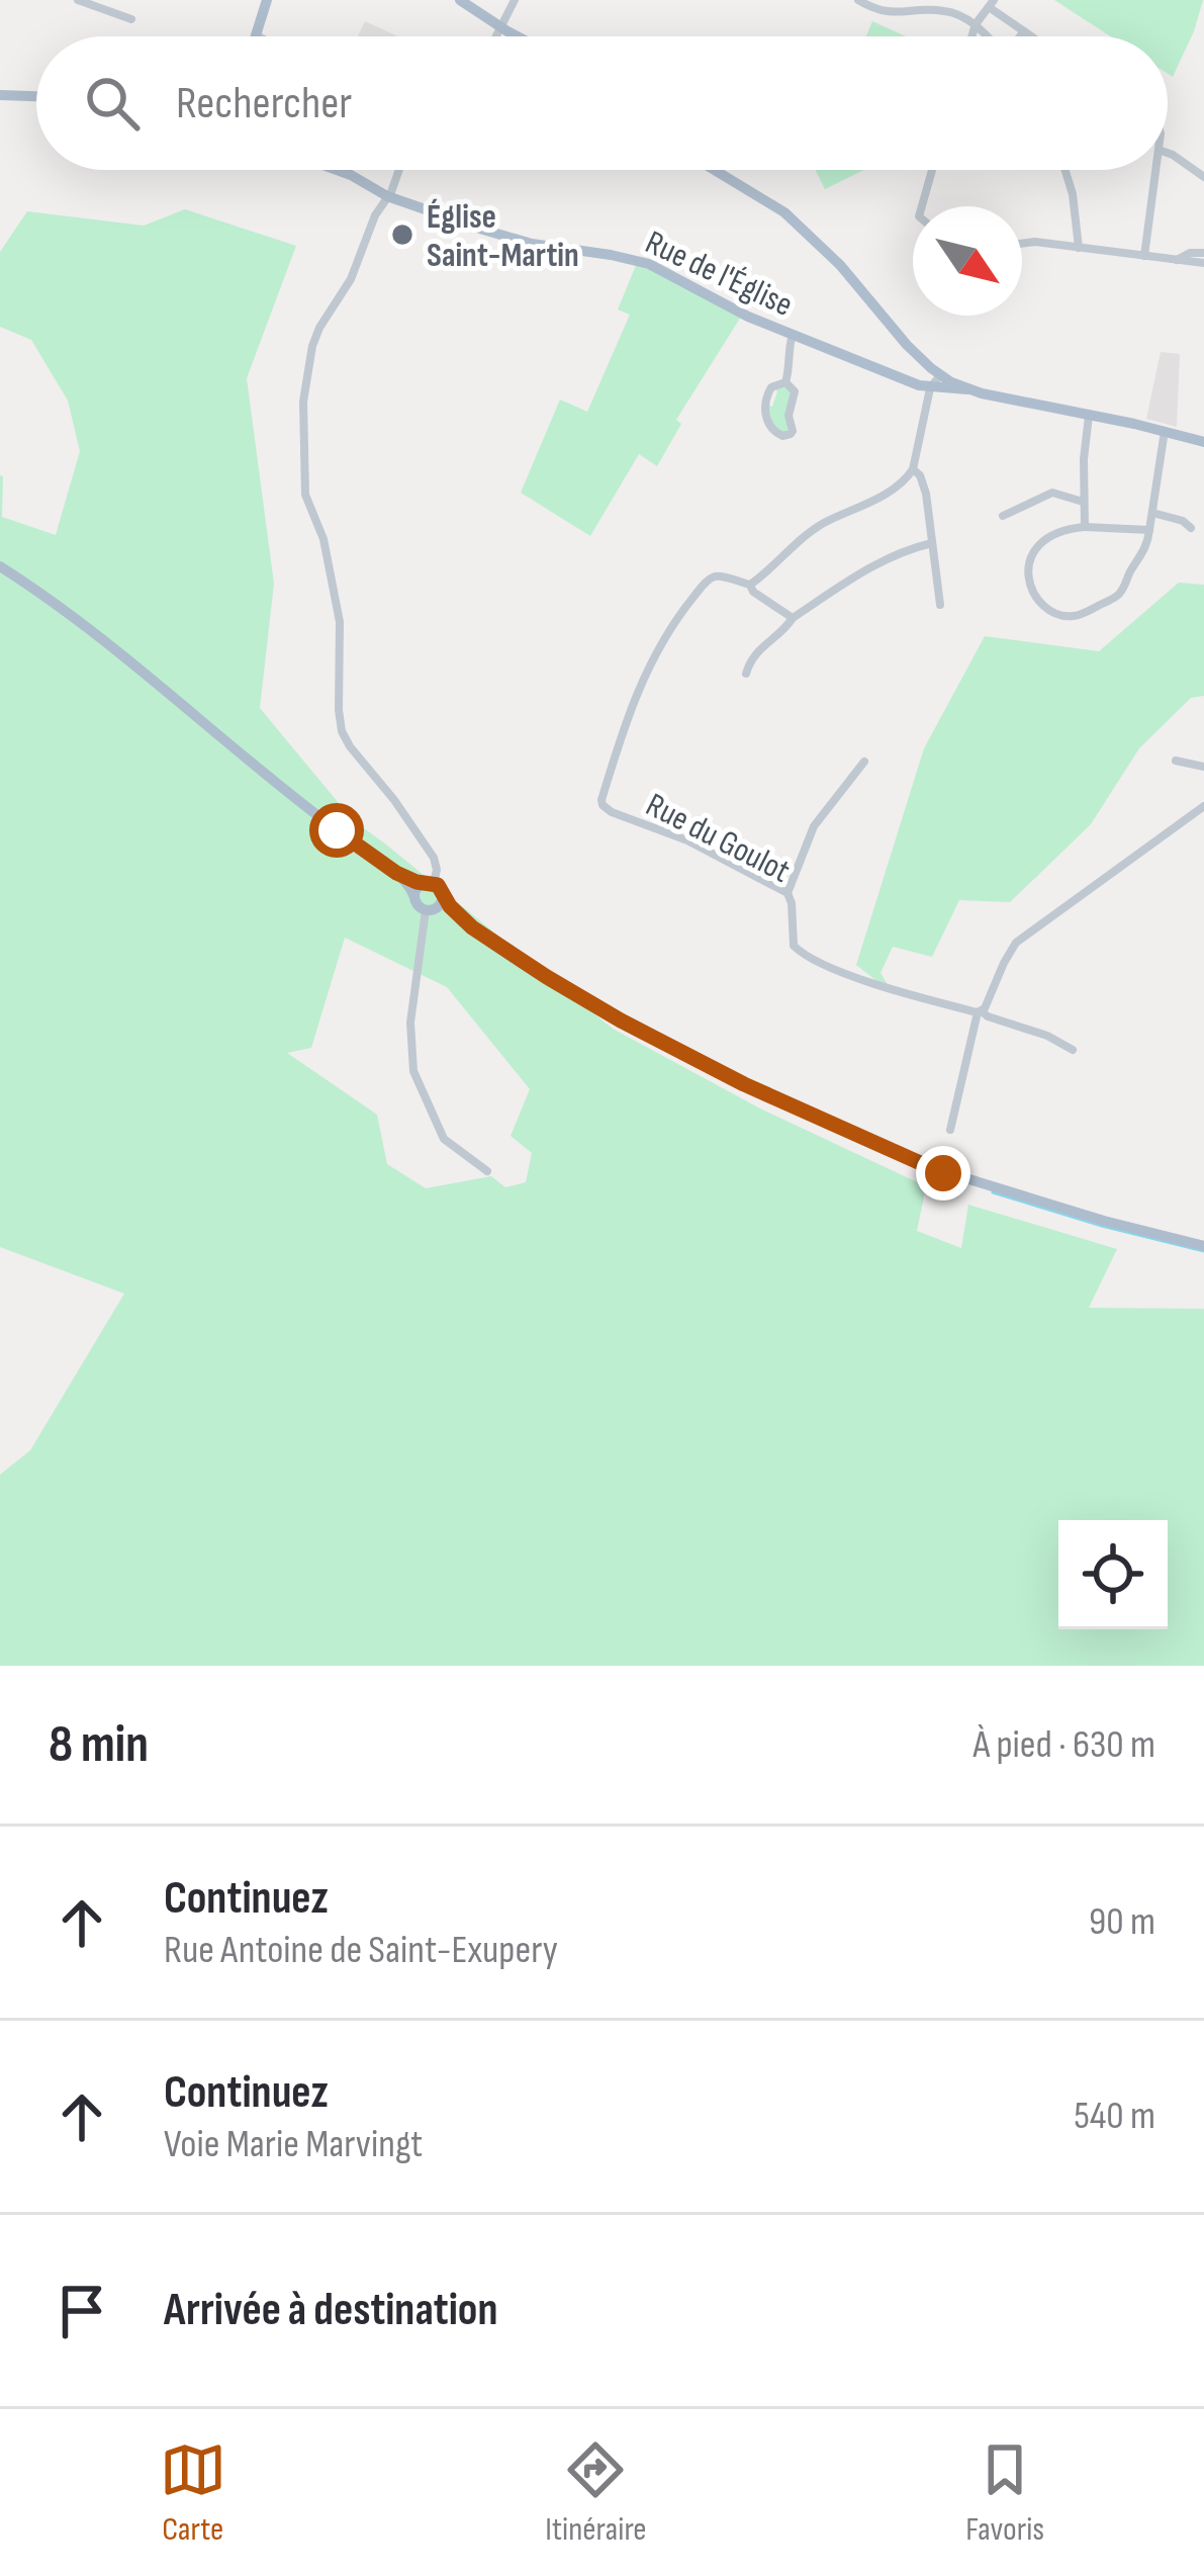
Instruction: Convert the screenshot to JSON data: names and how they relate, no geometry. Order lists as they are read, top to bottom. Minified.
{"streets":{"main road":["Rue de l'Église"],"street":["Rue du Goulot"]},"places":["Église Saint-Martin"],"north":"bottom right","page":{"search":"Rechercher","heading":["8 min","À pied · 630 m"],"list":[["Continuez","Rue Antoine de Saint-Exupery","90 m"],["Continuez","Voie Marie Marvingt","540 m"],"Arrivée à destination"],"nav":["Carte","Itinéraire","Favoris"]}}
